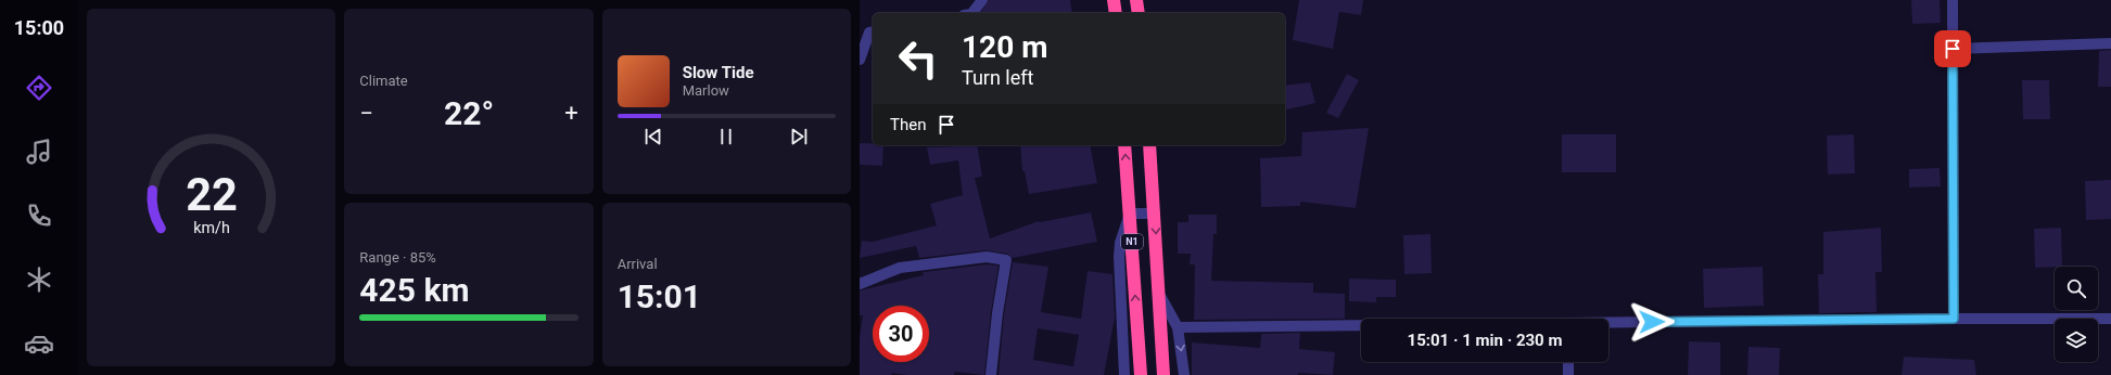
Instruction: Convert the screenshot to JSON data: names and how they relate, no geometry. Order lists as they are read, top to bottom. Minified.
{"streets":{"highway":["N1"]},"page":{"tabs":"15:00","tile":["Climate",["Range · 85%","425 km"],["Arrival","15:01"]],"turn":["120 m","Turn left"],"song":["Slow Tide","Marlow"],"heat":["−","22°","+"],"then":"Then","limit":"30","trip":"15:01 · 1 min · 230 m","gauge":["22","km/h"]}}
